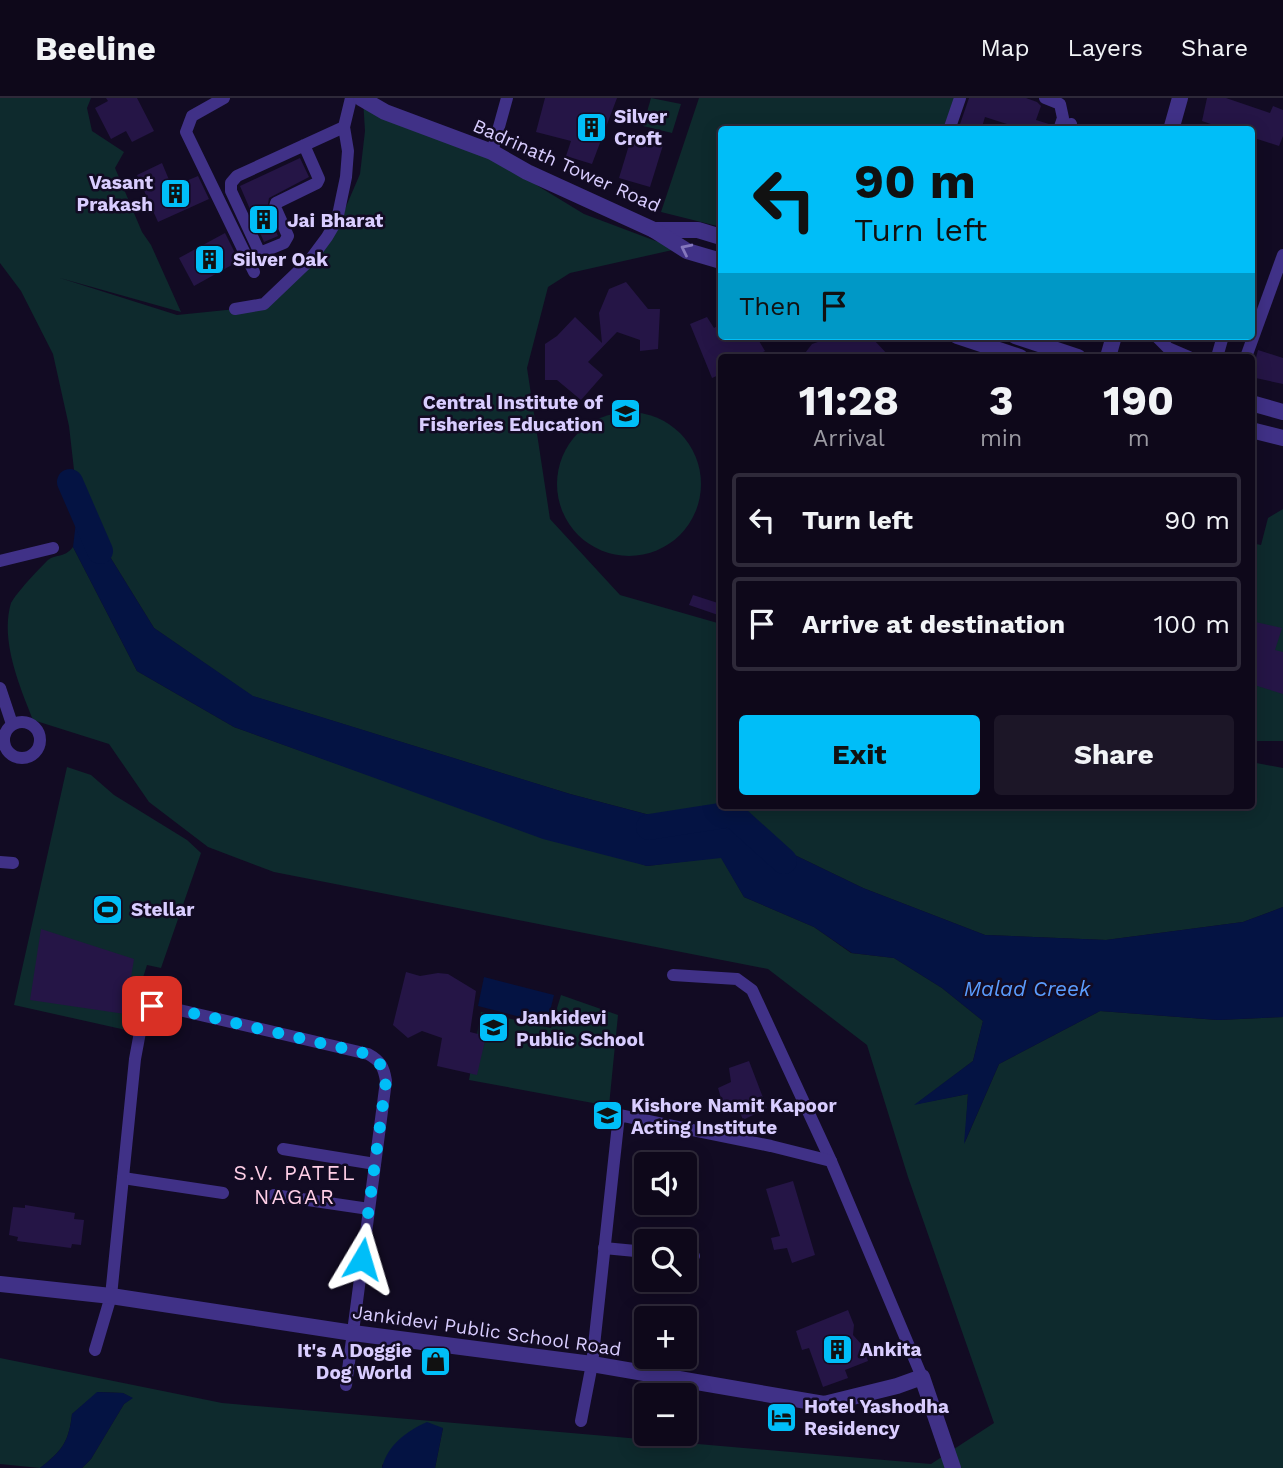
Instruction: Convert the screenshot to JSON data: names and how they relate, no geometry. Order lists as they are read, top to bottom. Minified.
{"streets":{"street":["Badrinath Tower Road","Jankidevi Public School Road"]},"districts":["S.V. PATEL NAGAR"],"water":["Malad Creek"],"places":{"building":["Silver Croft","Vasant Prakash","Jai Bharat","Silver Oak","Ankita"],"school or university":["Central Institute of Fisheries Education","Jankidevi Public School","Kishore Namit Kapoor Acting Institute"],"sports":["Stellar"],"shop":["It's A Doggie Dog World"],"hotel":["Hotel Yashodha Residency"]},"page":{"header":"Beeline","nav":["Map","Layers","Share"],"turn":["90 m","Turn left"],"then":"Then","eta":["11:28","Arrival","3","min","190","m"],"list":[{"name":"Turn left","value":"90 m"},{"name":"Arrive at destination","value":"100 m"}],"buttons":["Exit","Share"],"map_buttons":["+","−"]}}
